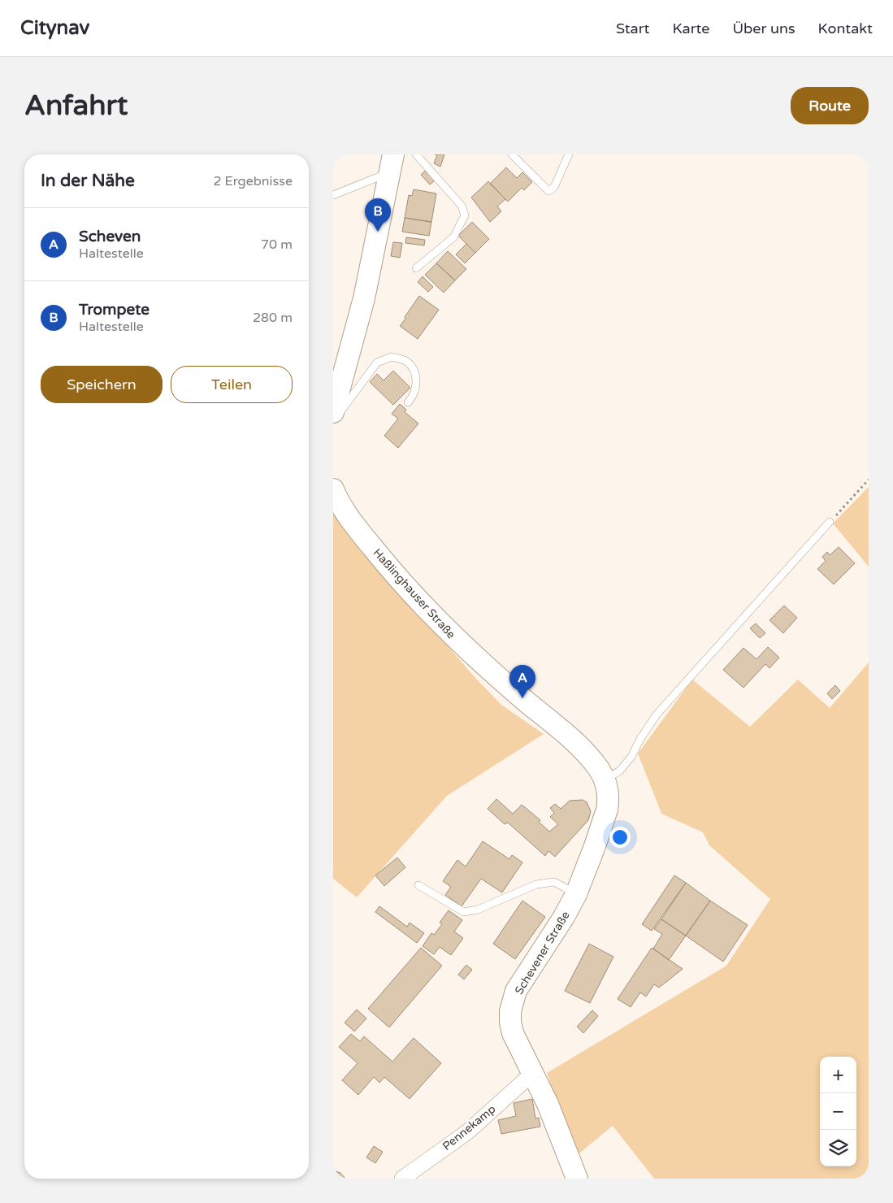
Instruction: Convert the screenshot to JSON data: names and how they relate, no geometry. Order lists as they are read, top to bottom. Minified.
{"streets":{"main road":["Haßlinghauser Straße","Schevener Straße"],"street":["Pennekamp"]},"crossings":[["Haßlinghauser Straße","Schevener Straße"],["Schevener Straße","Pennekamp"]],"page":{"header":"Citynav","nav":["Start","Karte","Über uns","Kontakt"],"buttons":["Route",["Speichern","Teilen"]],"title":"Anfahrt","heading":["In der Nähe","2 Ergebnisse"],"pins":["B","A"],"list":[{"mark":"A","name":"Scheven","note":"Haltestelle","value":"70 m"},{"mark":"B","name":"Trompete","note":"Haltestelle","value":"280 m"}],"map_buttons":["+","−"]}}
